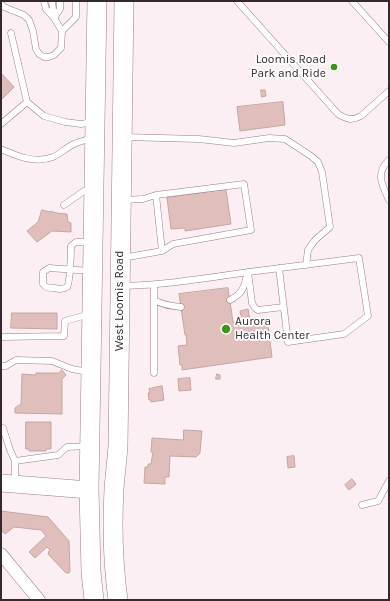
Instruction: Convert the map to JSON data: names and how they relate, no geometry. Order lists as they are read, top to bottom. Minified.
{"streets":{"main road":["West Loomis Road"]},"places":["Loomis Road Park and Ride","Aurora Health Center"]}
